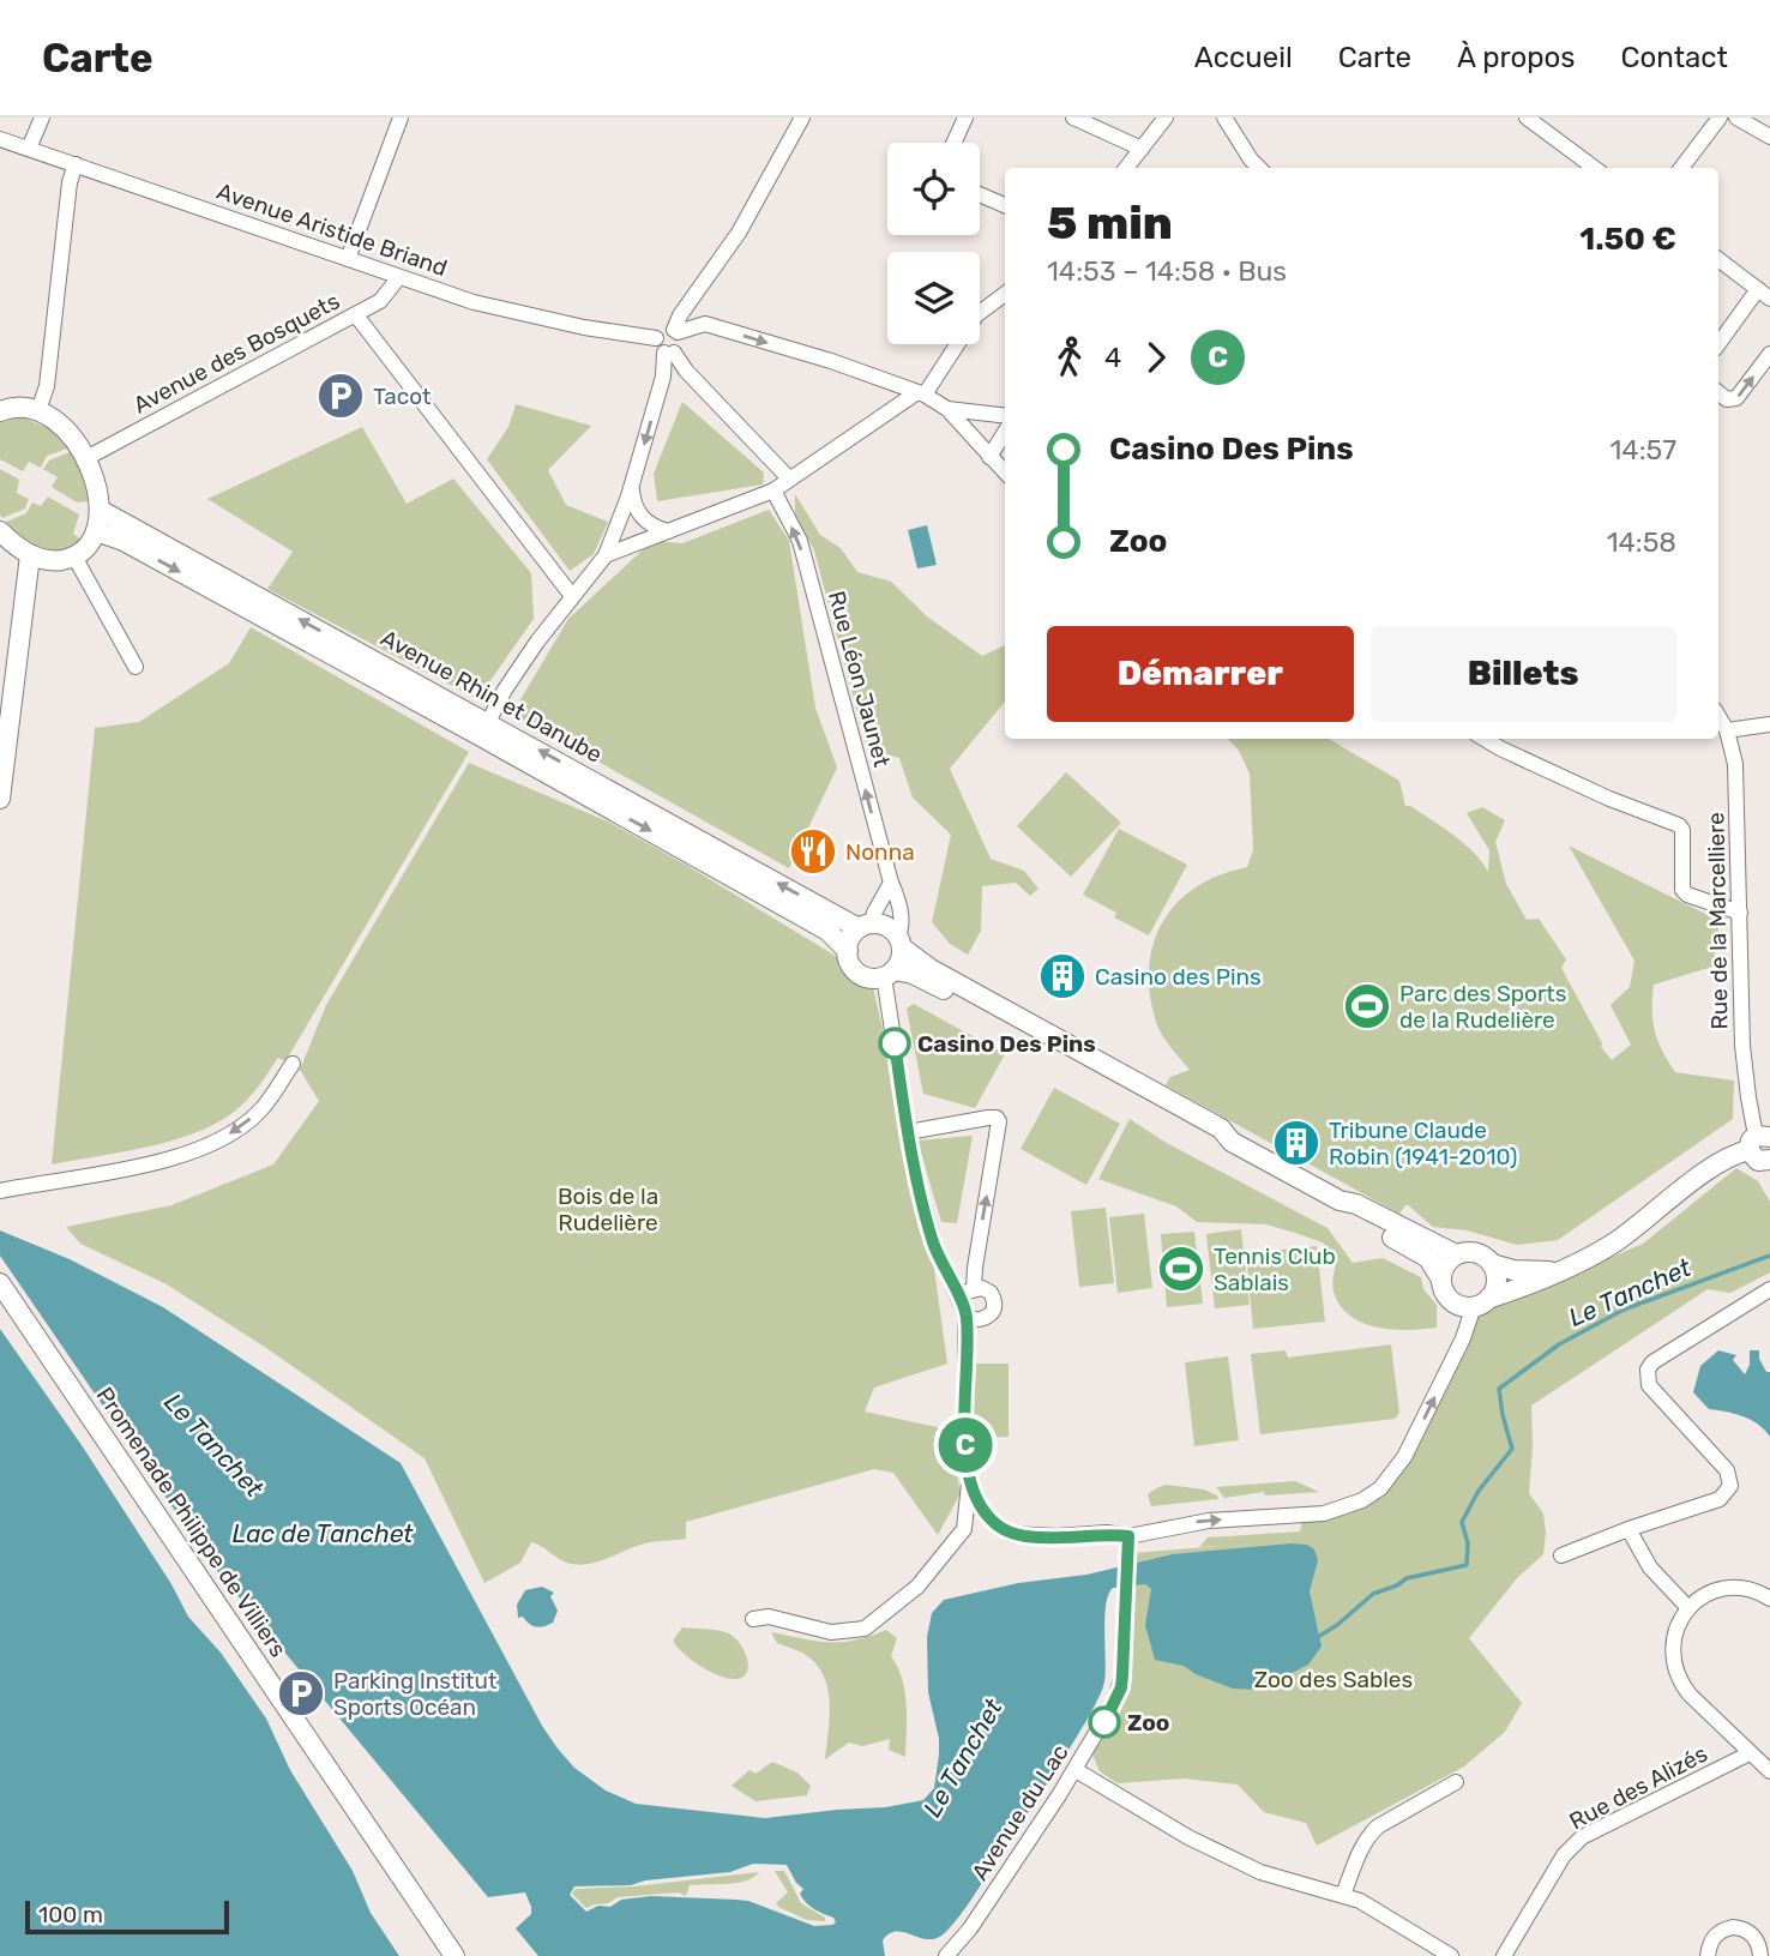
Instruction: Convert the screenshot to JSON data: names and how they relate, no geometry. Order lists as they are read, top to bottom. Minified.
{"streets":{"street":["Avenue Aristide Briand","Avenue des Bosquets","Rue Léon Jaunet","Avenue Rhin et Danube","Rue de la Marcelliere","Promenade Philippe de Villiers","Rue des Alizés","Avenue du Lac"]},"crossings":[["Avenue Aristide Briand","Avenue des Bosquets"],["Rue Léon Jaunet","Avenue Rhin et Danube"]],"one_way":["Rue Léon Jaunet"],"water":["Le Tanchet","Lac de Tanchet"],"parks":["Bois de la Rudelière","Zoo des Sables"],"places":{"parking":["Tacot","Parking Institut Sports Océan"],"restaurant":["Nonna"],"building":["Casino des Pins","Tribune Claude Robin (1941-2010)"],"sports":["Parc des Sports de la Rudelière","Tennis Club Sablais"],"other":["Casino Des Pins","Zoo"]},"lines":["bus line C"],"scale_bar":"100 m","page":{"header":"Carte","nav":["Accueil","Carte","À propos","Contact"],"on_map":"C","heading":["5 min","14:53 – 14:58 · Bus","1.50 €"],"legs":["4","C"],"list":[{"name":"Casino Des Pins","value":"14:57"},{"name":"Zoo","value":"14:58"}],"buttons":["Démarrer","Billets"],"scale":"100 m"}}
